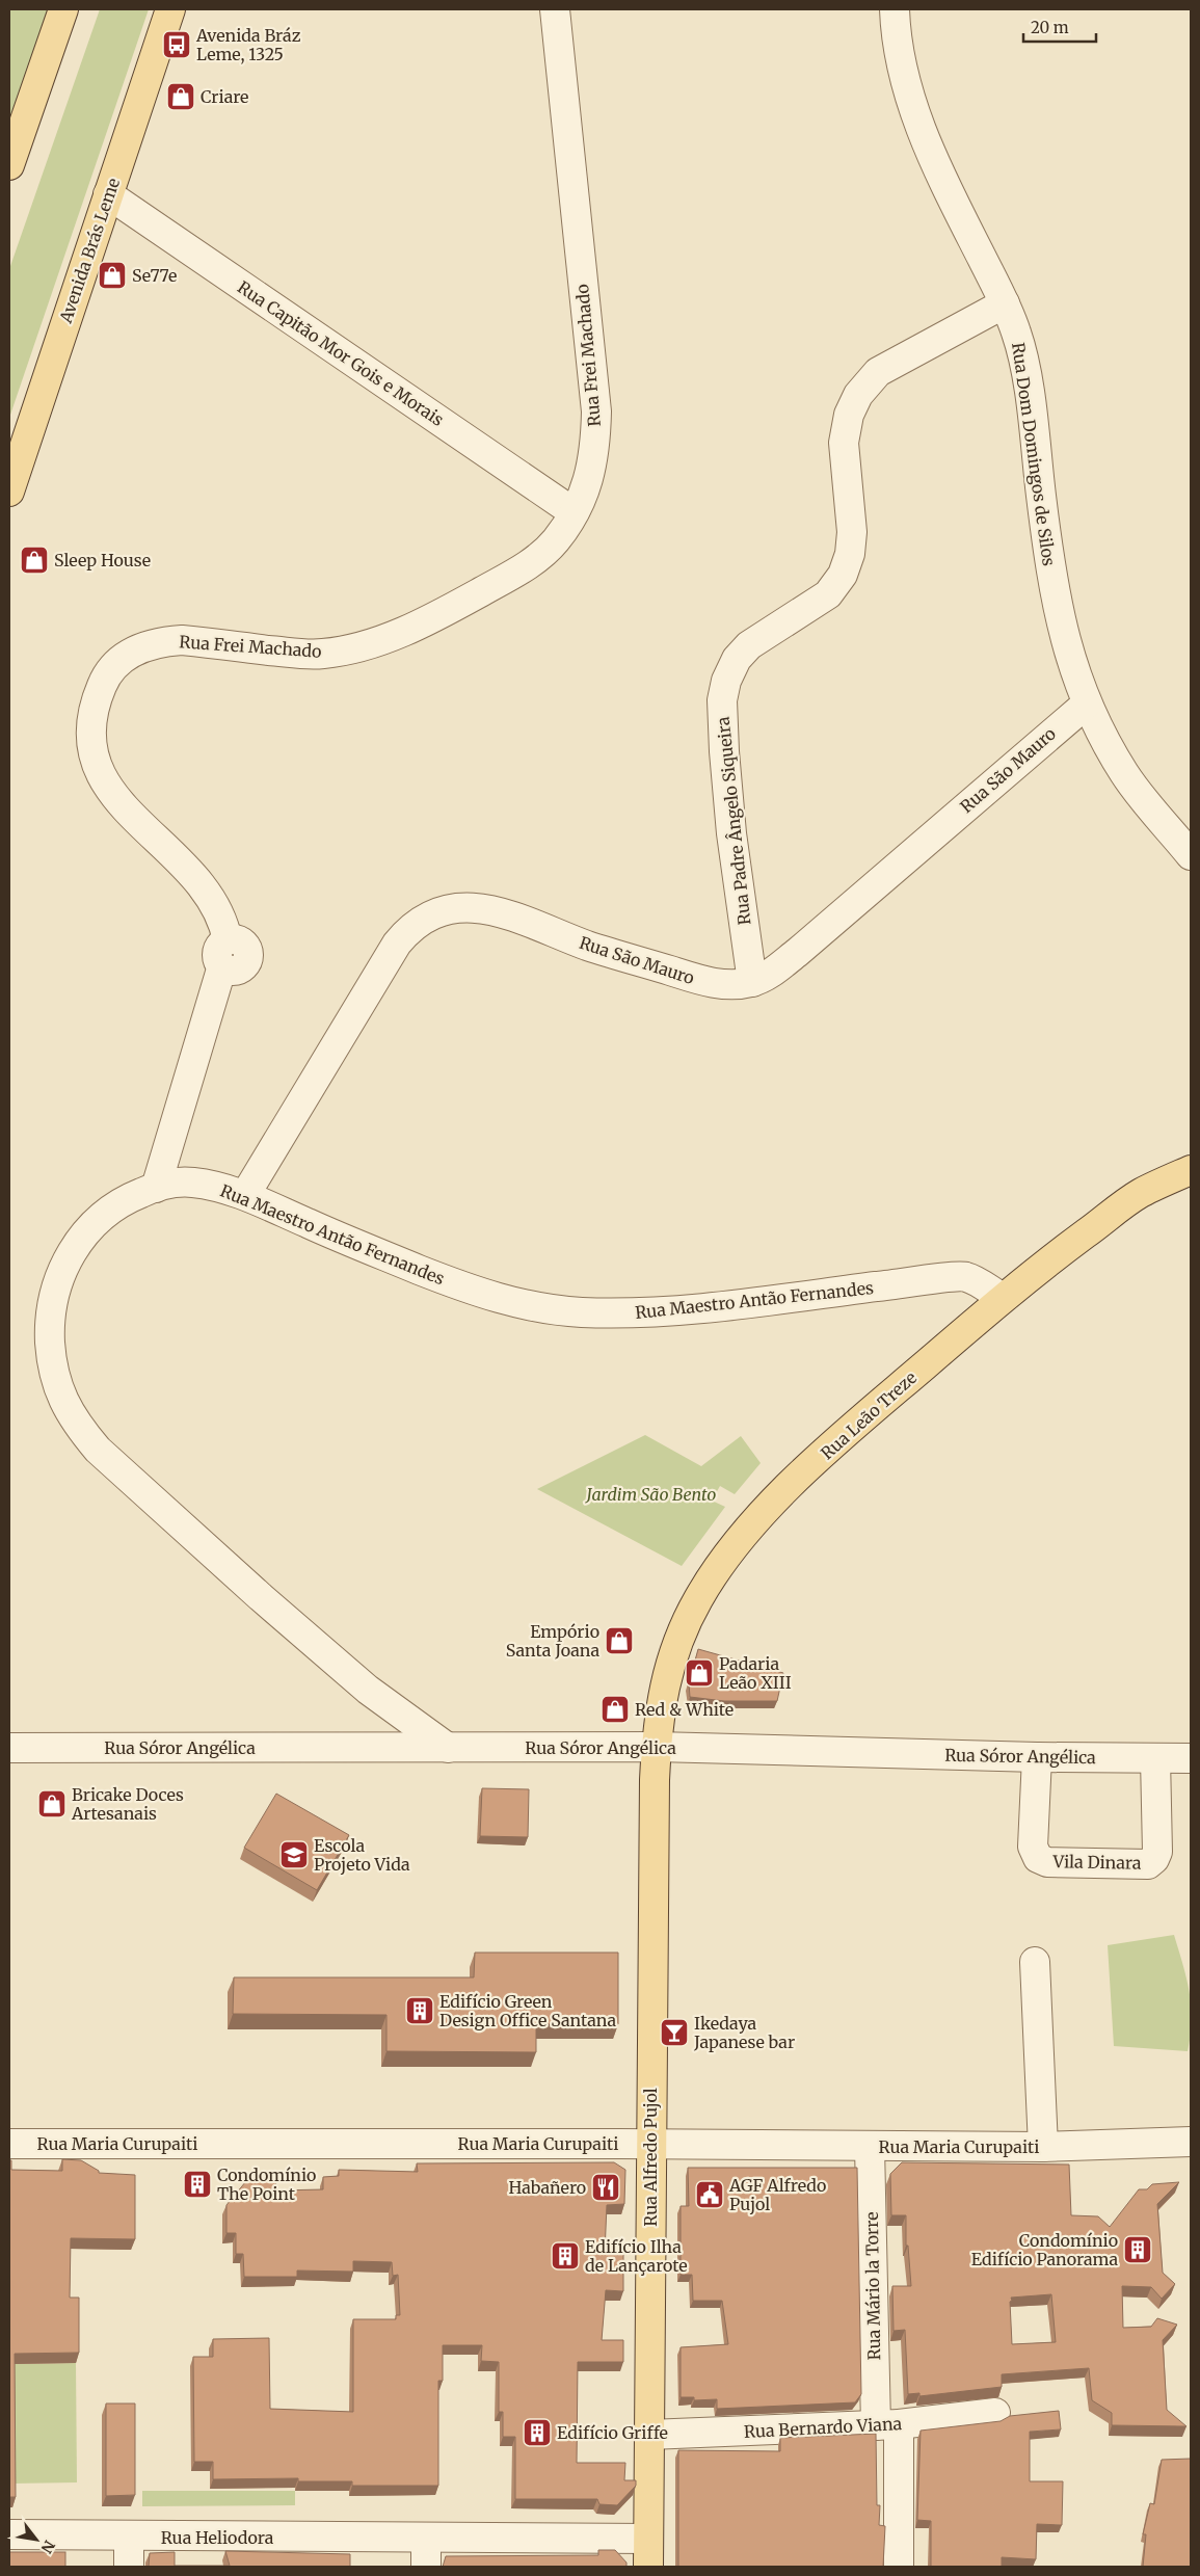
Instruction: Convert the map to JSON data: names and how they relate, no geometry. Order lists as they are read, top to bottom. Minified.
{"streets":{"main road":["Avenida Brás Leme","Rua Leão Treze","Rua Alfredo Pujol"],"street":["Rua Capitão Mor Gois e Morais","Rua Frei Machado","Rua Dom Domingos de Silos","Rua São Mauro","Rua Padre Ângelo Siqueira","Rua Maestro Antão Fernandes","Rua Sóror Angélica","Vila Dinara","Rua Maria Curupaiti","Rua Mário la Torre","Rua Bernardo Viana","Rua Heliodora"]},"crossings":[["Avenida Brás Leme","Rua Capitão Mor Gois e Morais"],["Rua Capitão Mor Gois e Morais","Rua Frei Machado"],["Rua Frei Machado","Rua Maestro Antão Fernandes"],["Rua Dom Domingos de Silos","Rua São Mauro"],["Rua Dom Domingos de Silos","Rua Padre Ângelo Siqueira"],["Rua São Mauro","Rua Padre Ângelo Siqueira"],["Rua São Mauro","Rua Maestro Antão Fernandes"],["Rua Maestro Antão Fernandes","Rua Leão Treze"],["Rua Maestro Antão Fernandes","Rua Sóror Angélica"],["Rua Leão Treze","Rua Sóror Angélica"],["Rua Leão Treze","Rua Alfredo Pujol"],["Rua Sóror Angélica","Vila Dinara"],["Rua Sóror Angélica","Rua Alfredo Pujol"],["Rua Maria Curupaiti","Rua Alfredo Pujol"],["Rua Maria Curupaiti","Rua Mário la Torre"],["Rua Alfredo Pujol","Rua Bernardo Viana"],["Rua Alfredo Pujol","Rua Heliodora"],["Rua Mário la Torre","Rua Bernardo Viana"]],"parks":["Jardim São Bento"],"places":{"bus stop":["Avenida Bráz Leme, 1325"],"shop":["Criare","Se77e","Sleep House","Empório Santa Joana","Padaria Leão XIII","Red & White","Bricake Doces Artesanais"],"school or university":["Escola Projeto Vida"],"building":["Edifício Green Design Office Santana","Condomínio The Point","Condomínio Edifício Panorama","Edifício Ilha de Lançarote","Edifício Griffe"],"bar":["Ikedaya Japanese bar"],"restaurant":["Habañero"],"public building":["AGF Alfredo Pujol"]},"scale_bar":"20 m","north":"bottom right"}
